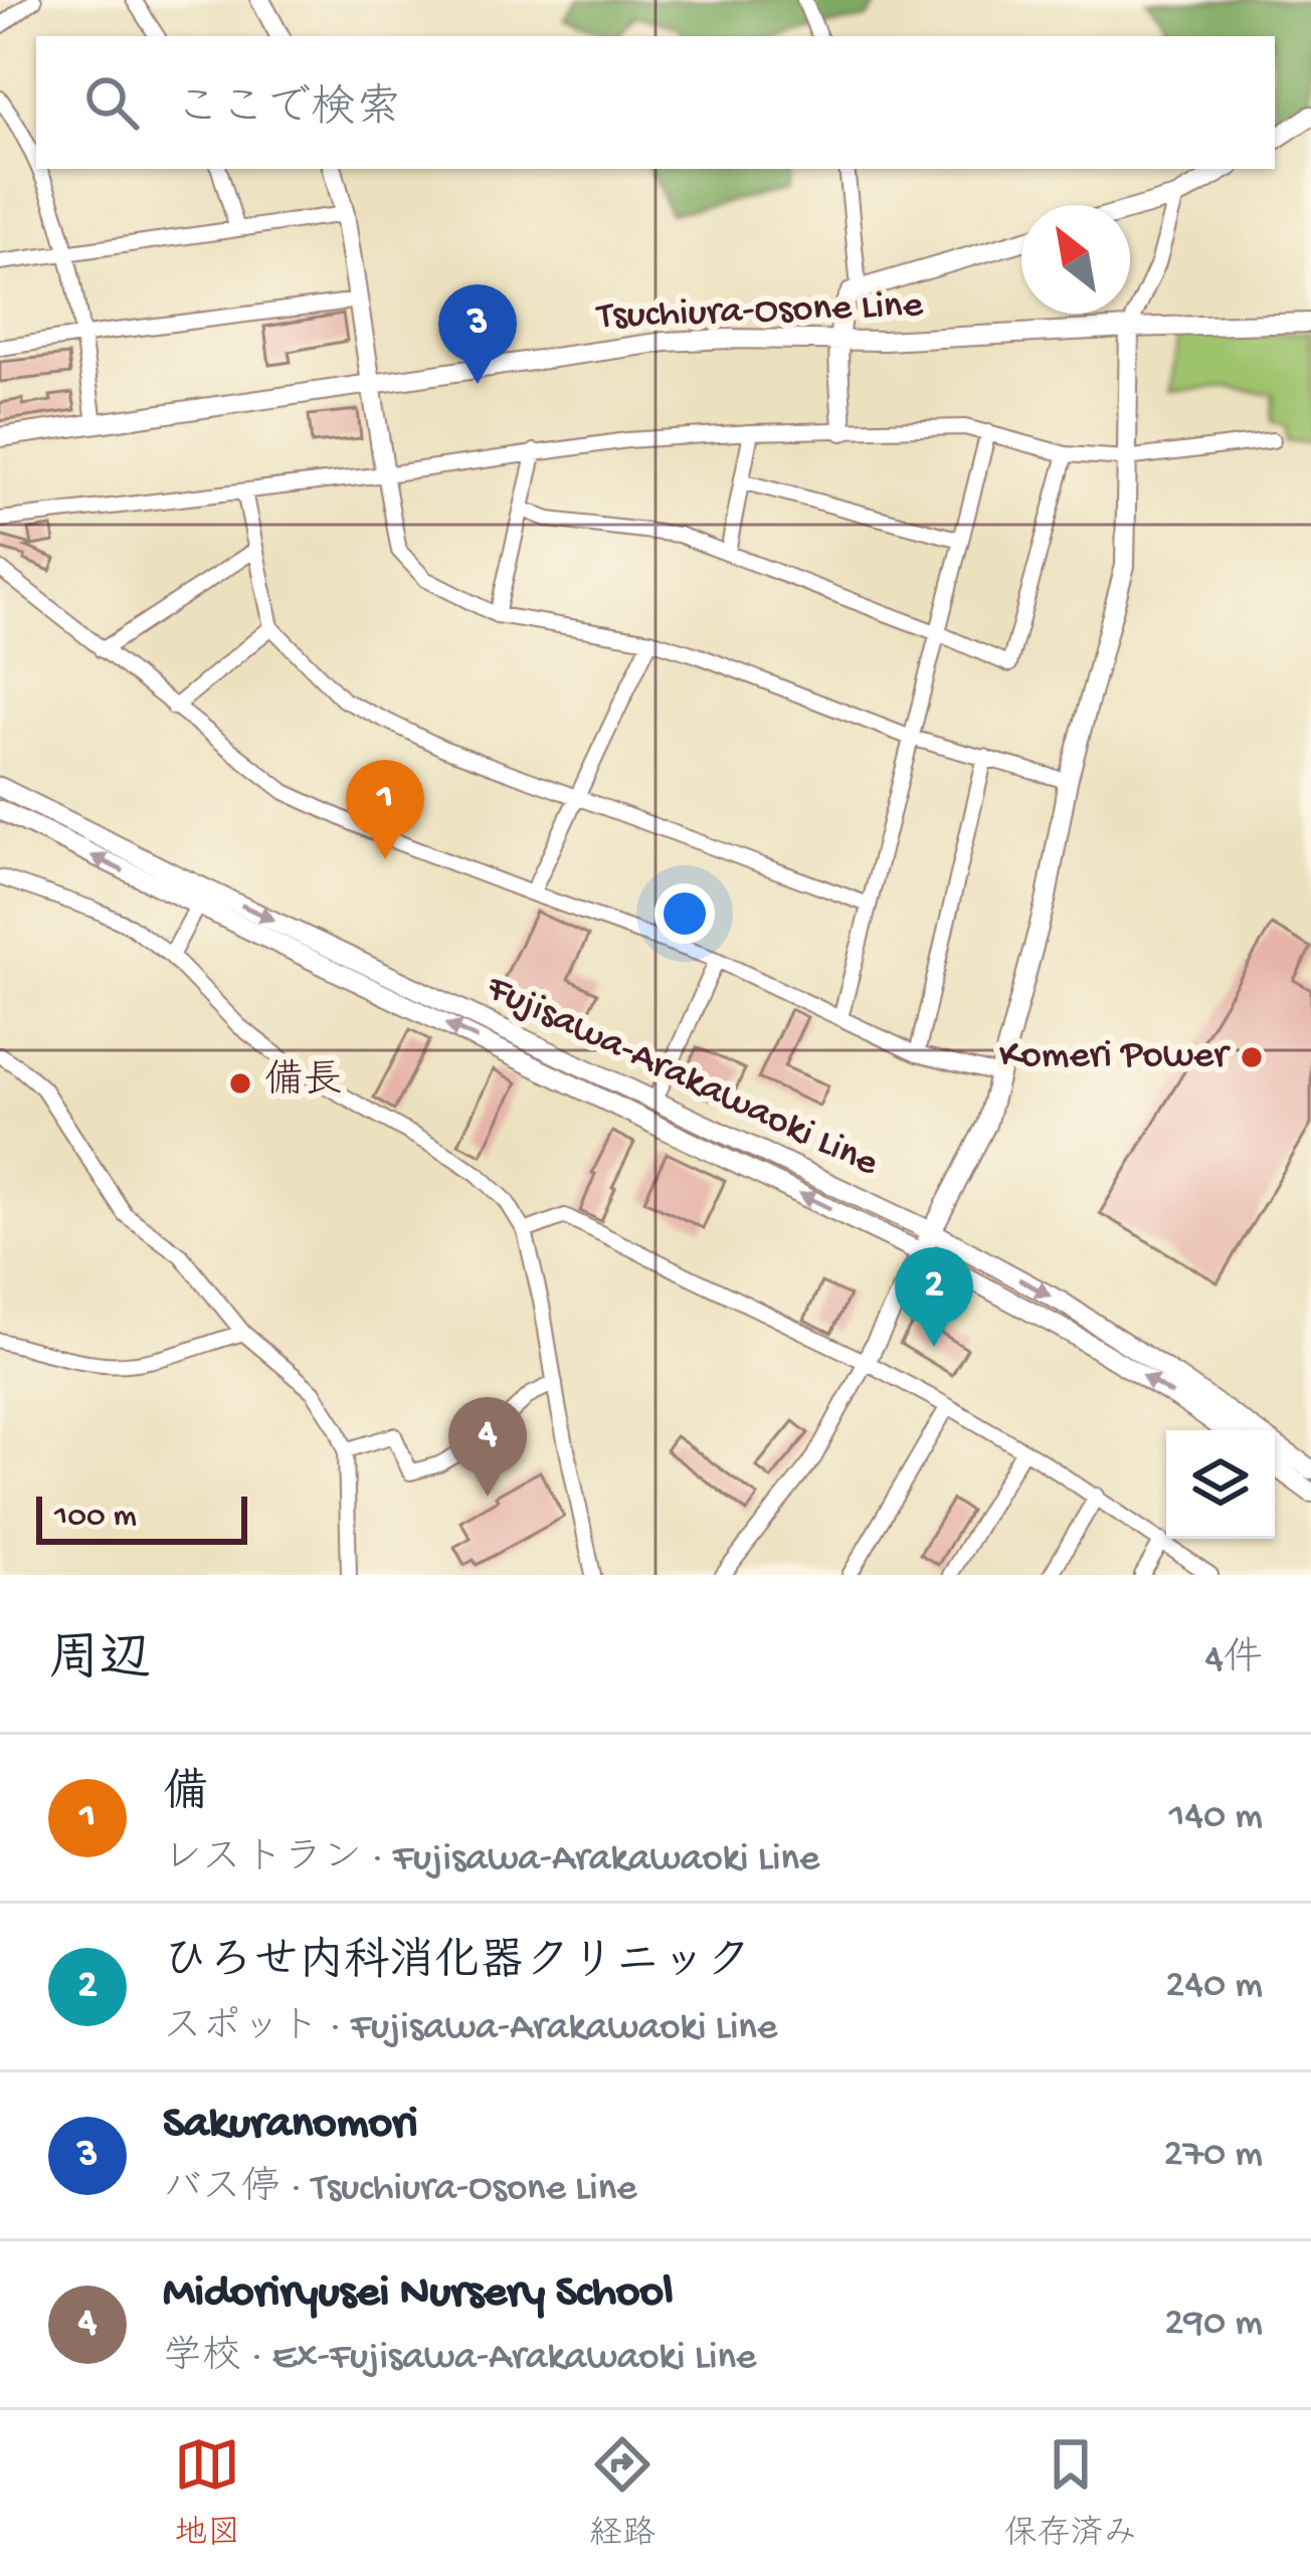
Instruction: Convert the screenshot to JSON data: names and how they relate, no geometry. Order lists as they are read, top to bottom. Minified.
{"streets":{"main road":["Tsuchiura-Osone Line","Fujisawa-Arakawaoki Line"]},"places":["Komeri Power","備長"],"scale_bar":"100 m","north":"top left","page":{"search":"ここで検索","pins":["3","1","2","4"],"scale":"100 m","heading":["周辺","4件"],"list":[{"mark":"1","name":"備","note":"レストラン · Fujisawa-Arakawaoki Line","value":"140 m"},{"mark":"2","name":"ひろせ内科消化器クリニック","note":"スポット · Fujisawa-Arakawaoki Line","value":"240 m"},{"mark":"3","name":"Sakuranomori","note":"バス停 · Tsuchiura-Osone Line","value":"270 m"},{"mark":"4","name":"Midoriryusei Nursery School","note":"学校 · Ex-Fujisawa-Arakawaoki Line","value":"290 m"}],"nav":["地図","経路","保存済み"]}}
